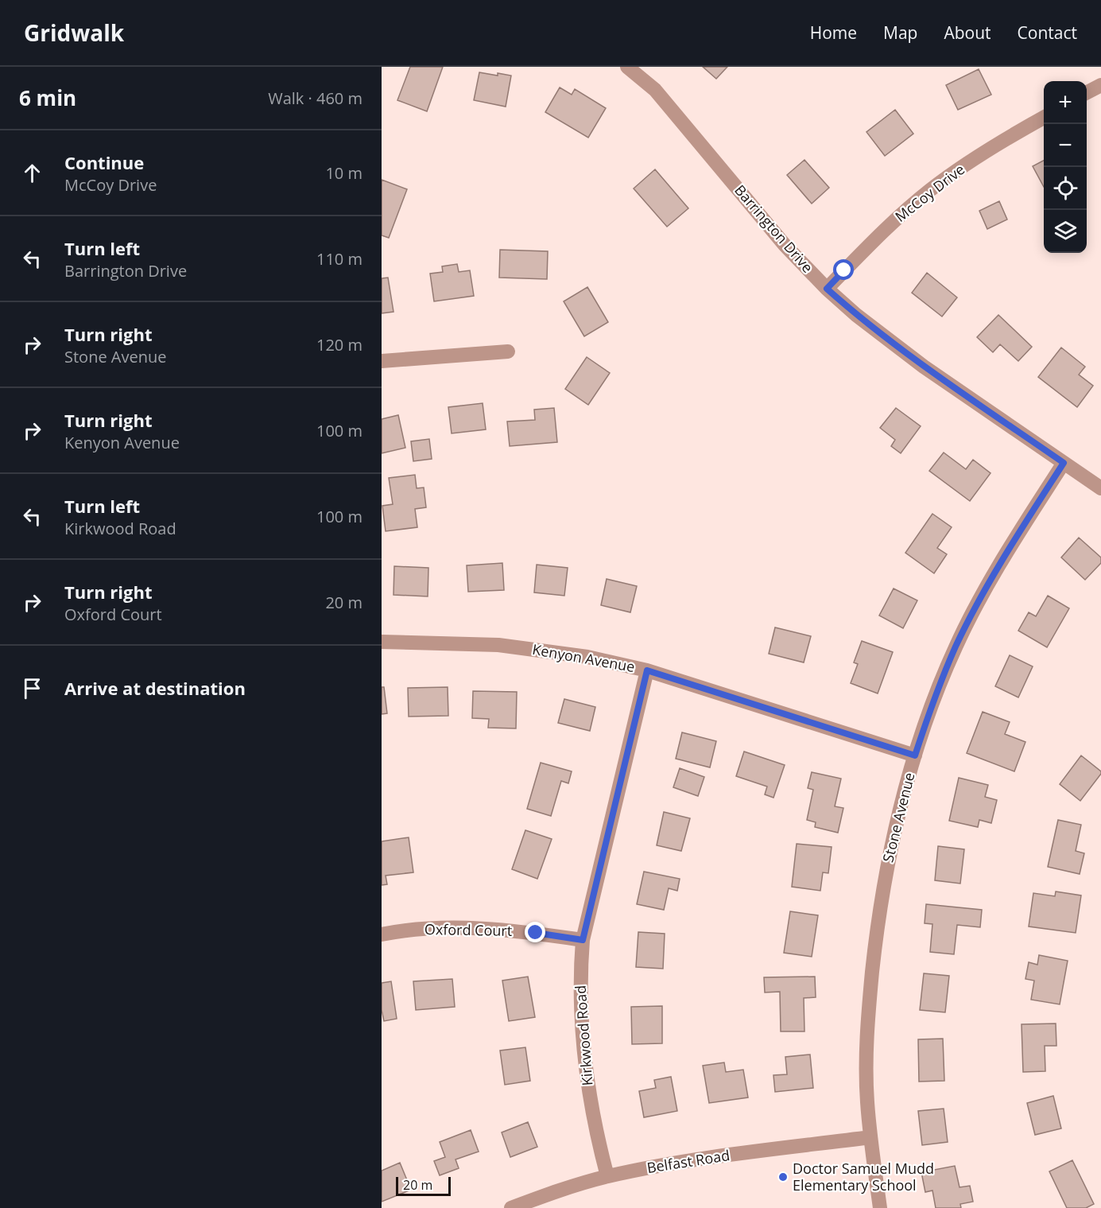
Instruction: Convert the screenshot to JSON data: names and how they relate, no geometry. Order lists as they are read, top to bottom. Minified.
{"streets":{"street":["McCoy Drive","Barrington Drive","Kenyon Avenue","Stone Avenue","Oxford Court","Kirkwood Road","Belfast Road"]},"crossings":[["McCoy Drive","Barrington Drive"],["Barrington Drive","Stone Avenue"],["Kenyon Avenue","Stone Avenue"],["Kenyon Avenue","Kirkwood Road"],["Stone Avenue","Belfast Road"],["Oxford Court","Kirkwood Road"],["Kirkwood Road","Belfast Road"]],"places":["Doctor Samuel Mudd Elementary School"],"scale_bar":"20 m","page":{"header":"Gridwalk","nav":["Home","Map","About","Contact"],"heading":["6 min","Walk · 460 m"],"map_buttons":["+","−"],"list":[["Continue","McCoy Drive","10 m"],["Turn left","Barrington Drive","110 m"],["Turn right","Stone Avenue","120 m"],["Turn right","Kenyon Avenue","100 m"],["Turn left","Kirkwood Road","100 m"],["Turn right","Oxford Court","20 m"],"Arrive at destination"],"scale":"20 m"}}
